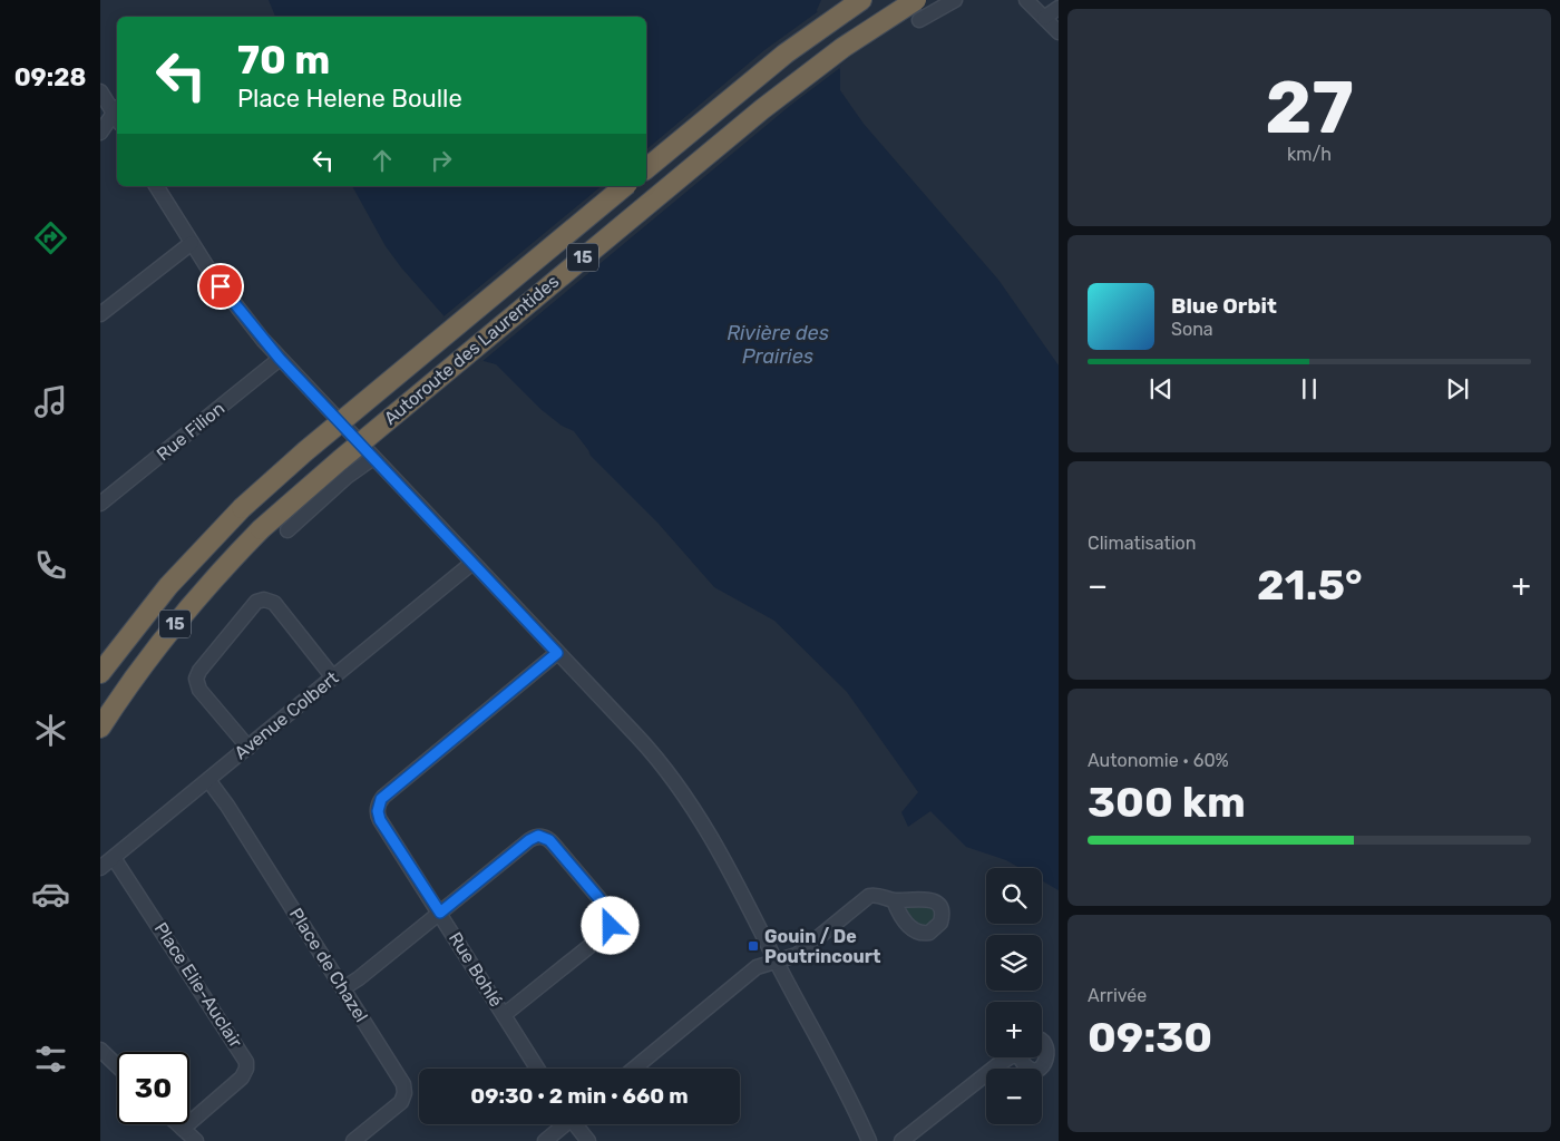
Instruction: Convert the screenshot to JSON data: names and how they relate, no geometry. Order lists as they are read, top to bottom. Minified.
{"streets":{"highway":["15","Autoroute des Laurentides"],"street":["Rue Filion","Avenue Colbert","Place de Chazel","Rue Bohlé","Place Elie-Auclair"]},"crossings":[["Avenue Colbert","Place de Chazel"],["Avenue Colbert","Place Elie-Auclair"]],"water":["Rivière des Prairies"],"places":{"transit":["Gouin / De Poutrincourt"]},"page":{"tabs":"09:28","tile":[["27","km/h"],"Climatisation",["Autonomie · 60%","300 km"],["Arrivée","09:30"]],"turn":["70 m","Place Helene Boulle"],"song":["Blue Orbit","Sona"],"heat":["−","21.5°","+"],"map_buttons":["+","−"],"limit":"30","trip":"09:30 · 2 min · 660 m"}}
